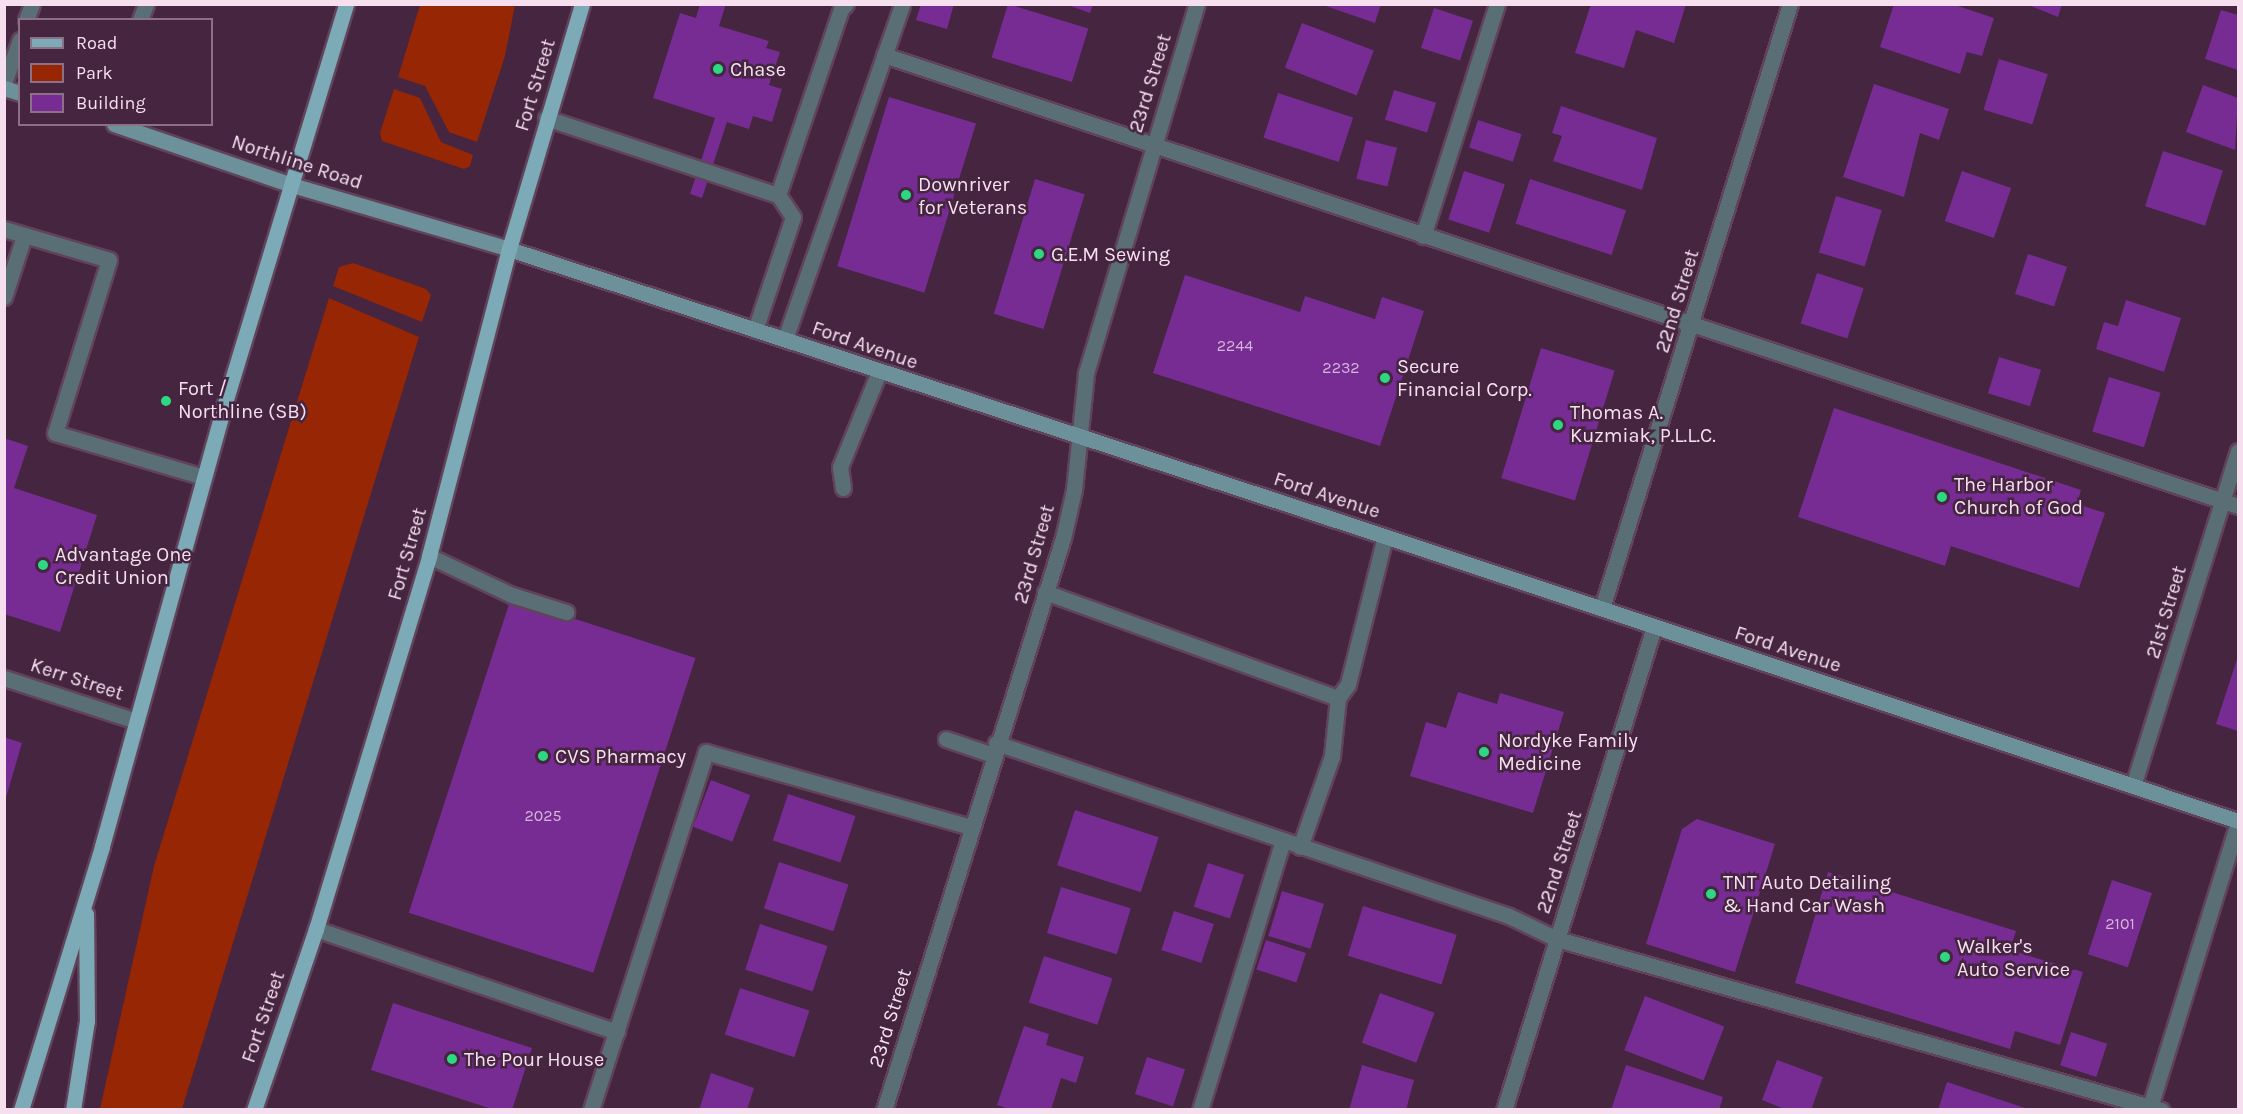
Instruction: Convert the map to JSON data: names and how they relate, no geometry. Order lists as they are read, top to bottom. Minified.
{"streets":{"main road":["Fort Street","Northline Road","Ford Avenue"],"street":["23rd Street","22nd Street","21st Street","Kerr Street"]},"crossings":[["23rd Street","Ford Avenue"],["Fort Street","Ford Avenue"],["Northline Road","Ford Avenue"],["22nd Street","Ford Avenue"],["Ford Avenue","21st Street"]],"places":["Chase","Downriver for Veterans","G.E.M Sewing","Secure Financial Corp.","Fort / Northline (SB)","Thomas A. Kuzmiak, P.L.L.C.","The Harbor Church of God","Advantage One Credit Union","Nordyke Family Medicine","CVS Pharmacy","TNT Auto Detailing & Hand Car Wash","Walker's Auto Service","The Pour House"],"house_numbers":["2244","2232","2025","2101"],"legend":["Road","Park","Building"]}
